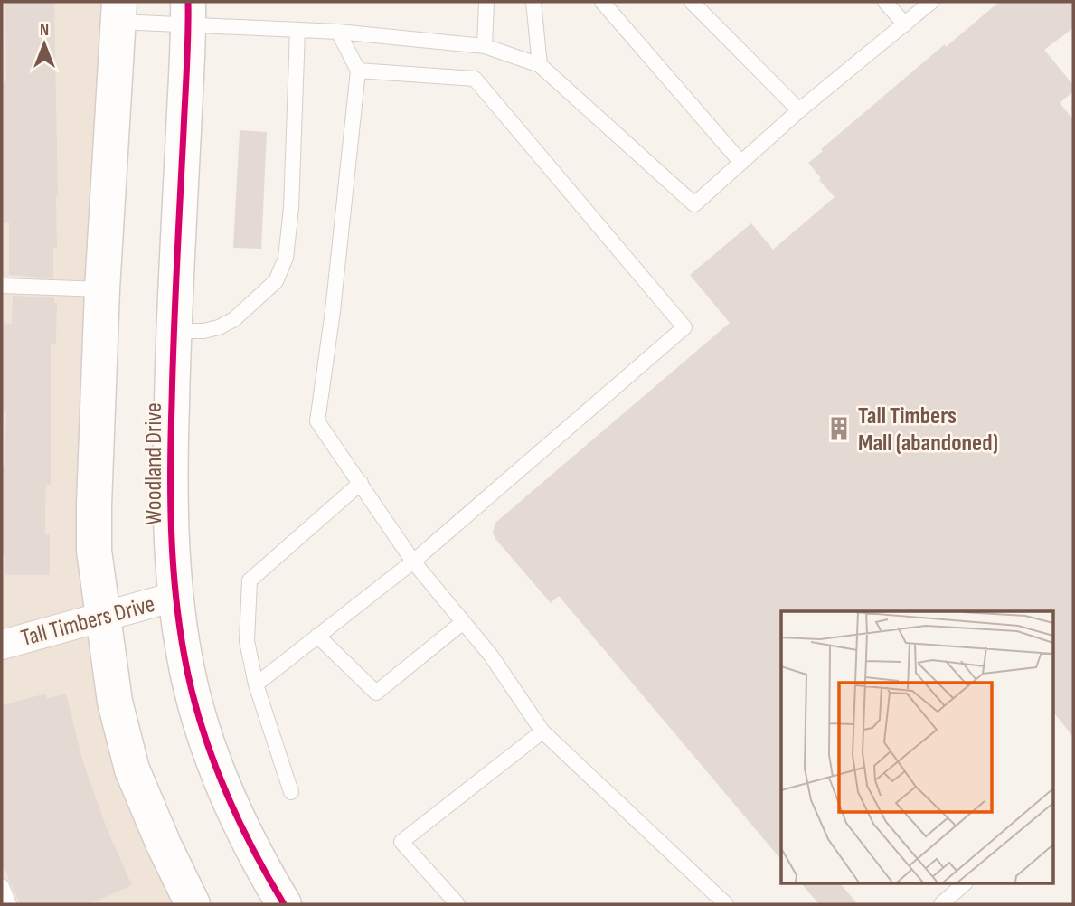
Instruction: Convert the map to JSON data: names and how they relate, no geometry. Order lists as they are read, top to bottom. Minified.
{"streets":{"street":["Woodland Drive","Tall Timbers Drive"]},"crossings":[["Woodland Drive","Tall Timbers Drive"]],"places":{"building":["Tall Timbers Mall (abandoned)"]},"north":"top"}
